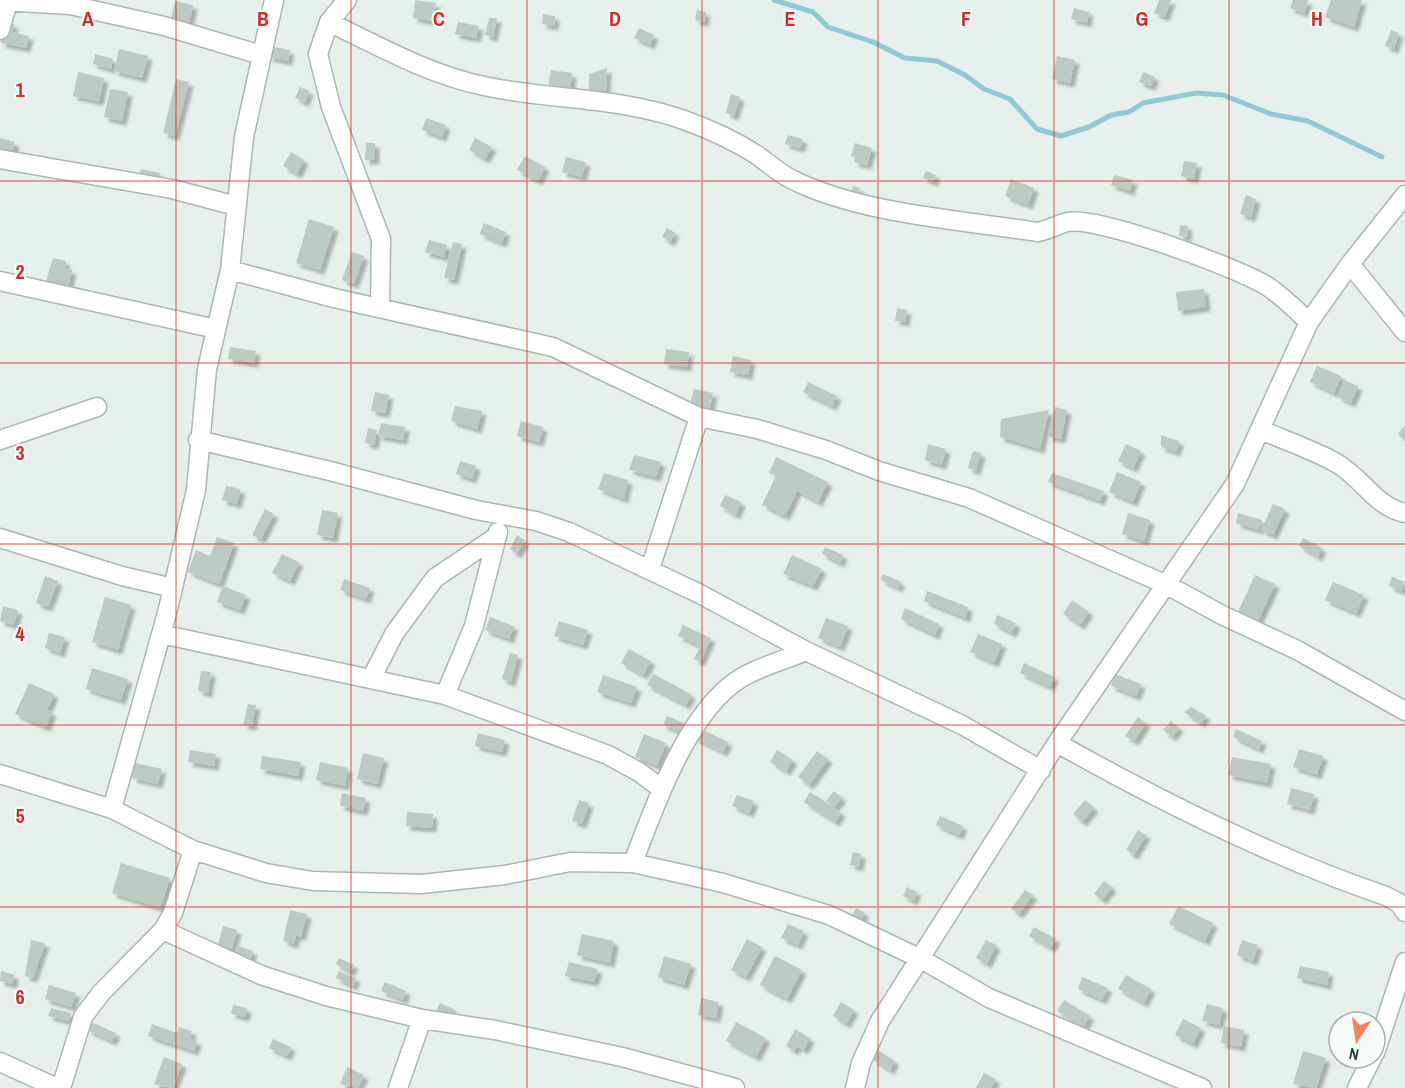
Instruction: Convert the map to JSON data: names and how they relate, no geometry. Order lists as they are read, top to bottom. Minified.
{"north":"bottom","grid":{"columns":["A","B","C","D","E","F","G","H"],"rows":["1","2","3","4","5","6"]}}
